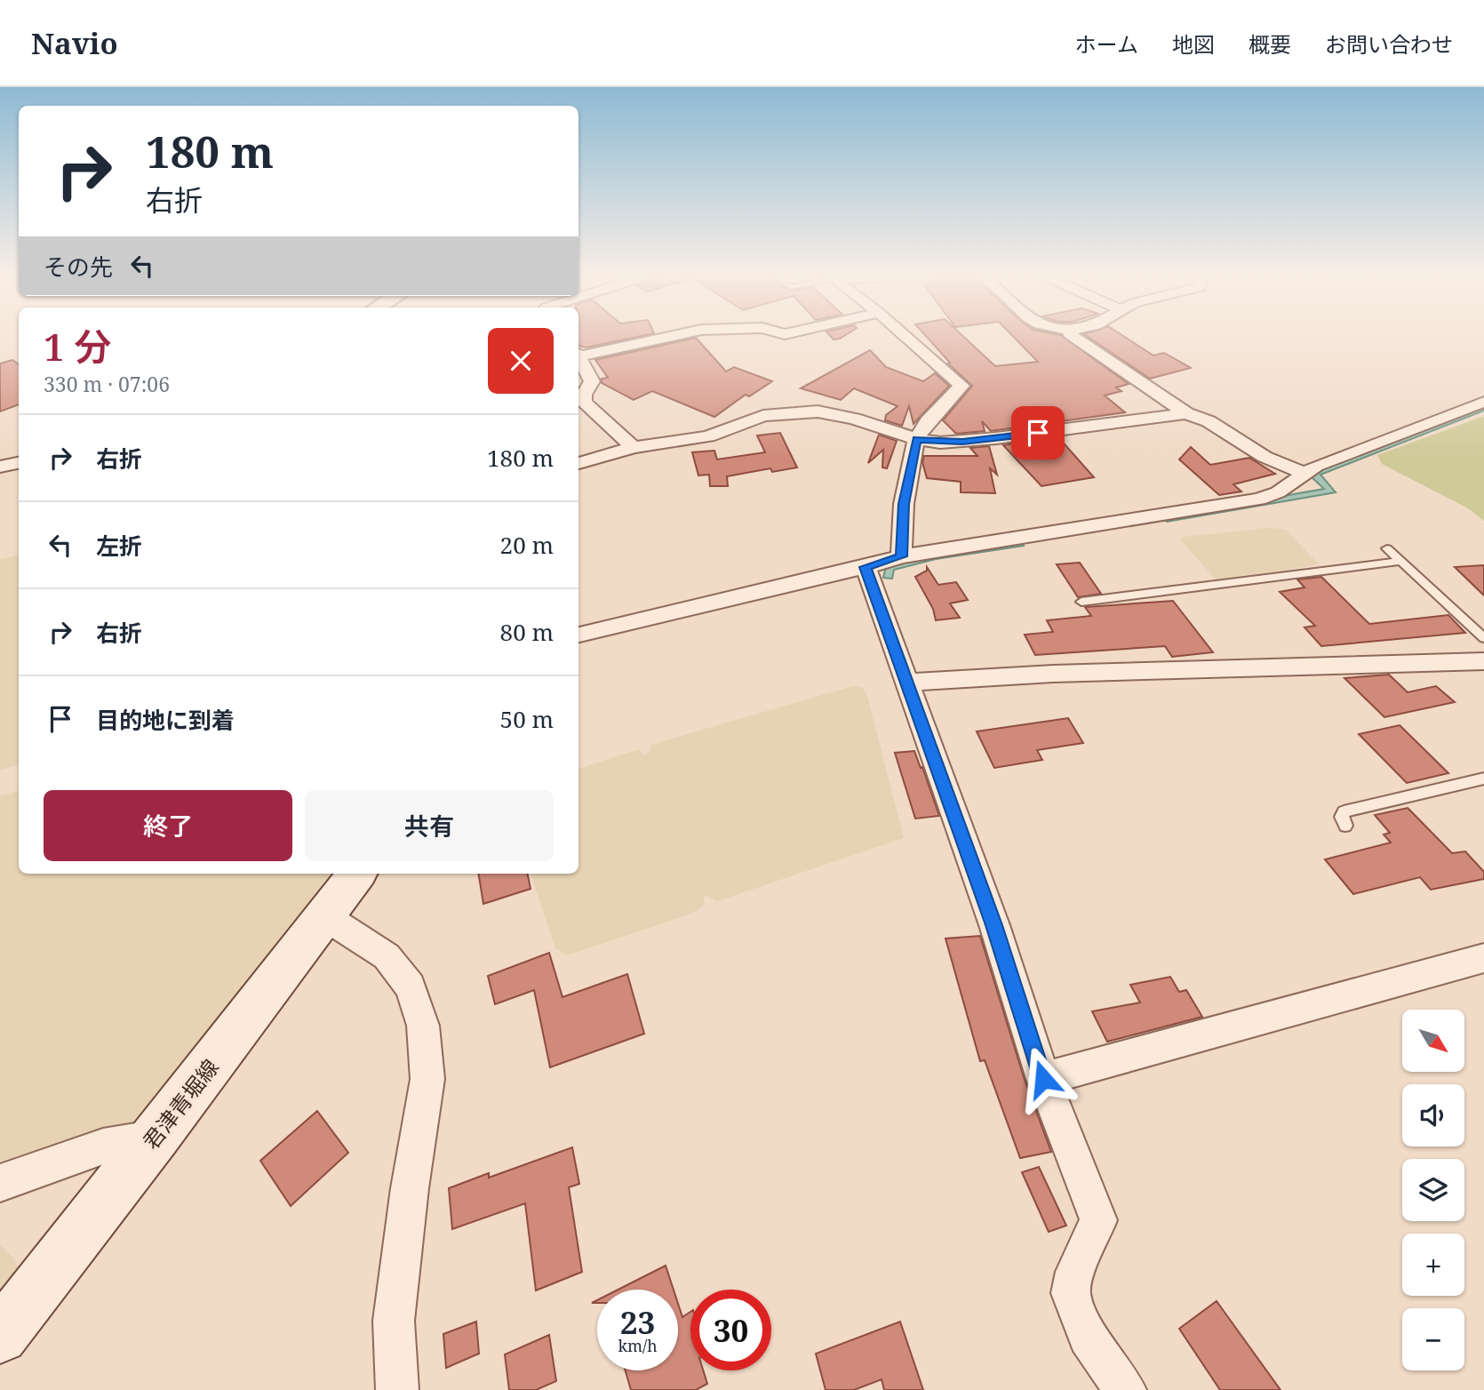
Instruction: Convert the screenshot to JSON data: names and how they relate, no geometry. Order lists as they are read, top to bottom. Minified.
{"streets":{"main road":["君津青堀線"]},"north":"bottom right","page":{"header":"Navio","nav":["ホーム","地図","概要","お問い合わせ"],"turn":["180 m","右折"],"then":"その先","heading":["1 分","330 m · 07:06"],"list":[{"name":"右折","value":"180 m"},{"name":"左折","value":"20 m"},{"name":"右折","value":"80 m"},{"name":"目的地に到着","value":"50 m"}],"buttons":["終了","共有"],"map_buttons":["+","−"],"speed":"23 km/h","limit":"30"}}
